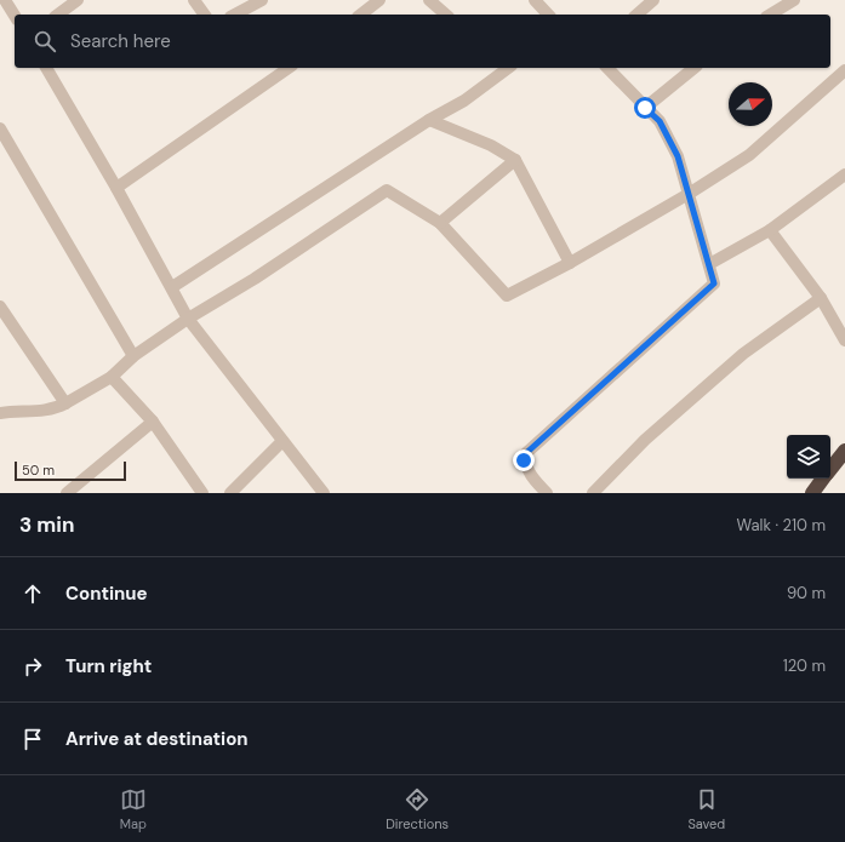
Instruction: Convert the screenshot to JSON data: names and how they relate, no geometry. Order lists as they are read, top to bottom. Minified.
{"scale_bar":"50 m","north":"right","page":{"search":"Search here","scale":"50 m","heading":["3 min","Walk · 210 m"],"list":[["Continue","90 m"],["Turn right","120 m"],"Arrive at destination"],"nav":["Map","Directions","Saved"]}}
